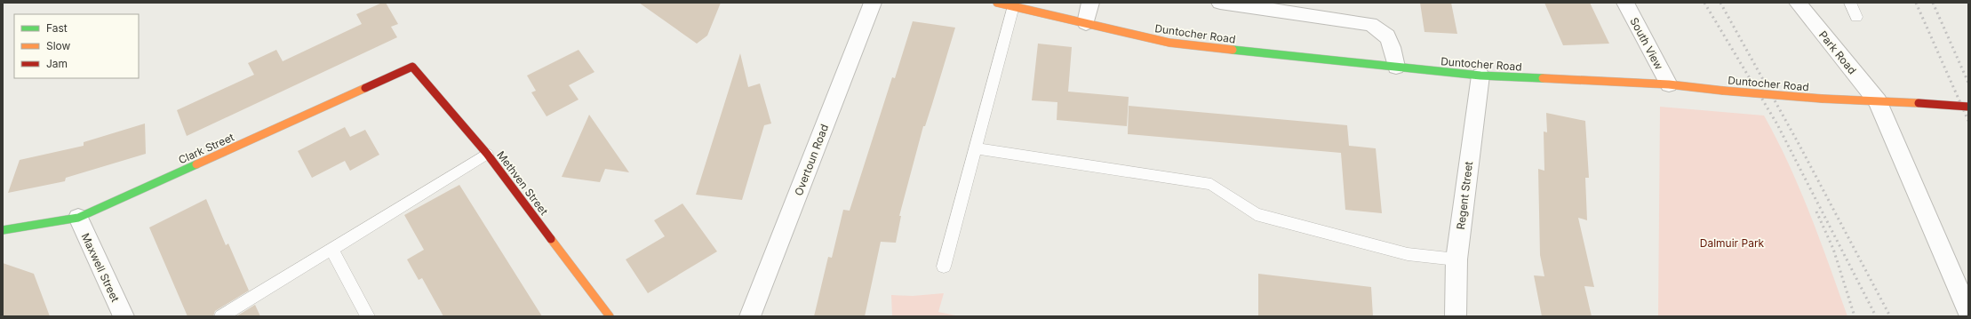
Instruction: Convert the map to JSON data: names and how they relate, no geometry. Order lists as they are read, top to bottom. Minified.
{"streets":{"main road":["Duntocher Road","Clark Street","Methven Street"],"street":["South View","Park Road","Overtoun Road","Regent Street","Maxwell Street"]},"crossings":[["Duntocher Road","South View"],["Duntocher Road","Park Road"],["Duntocher Road","Regent Street"],["Clark Street","Methven Street"],["Clark Street","Maxwell Street"]],"parks":["Dalmuir Park"],"legend":["Fast","Slow","Jam"]}
